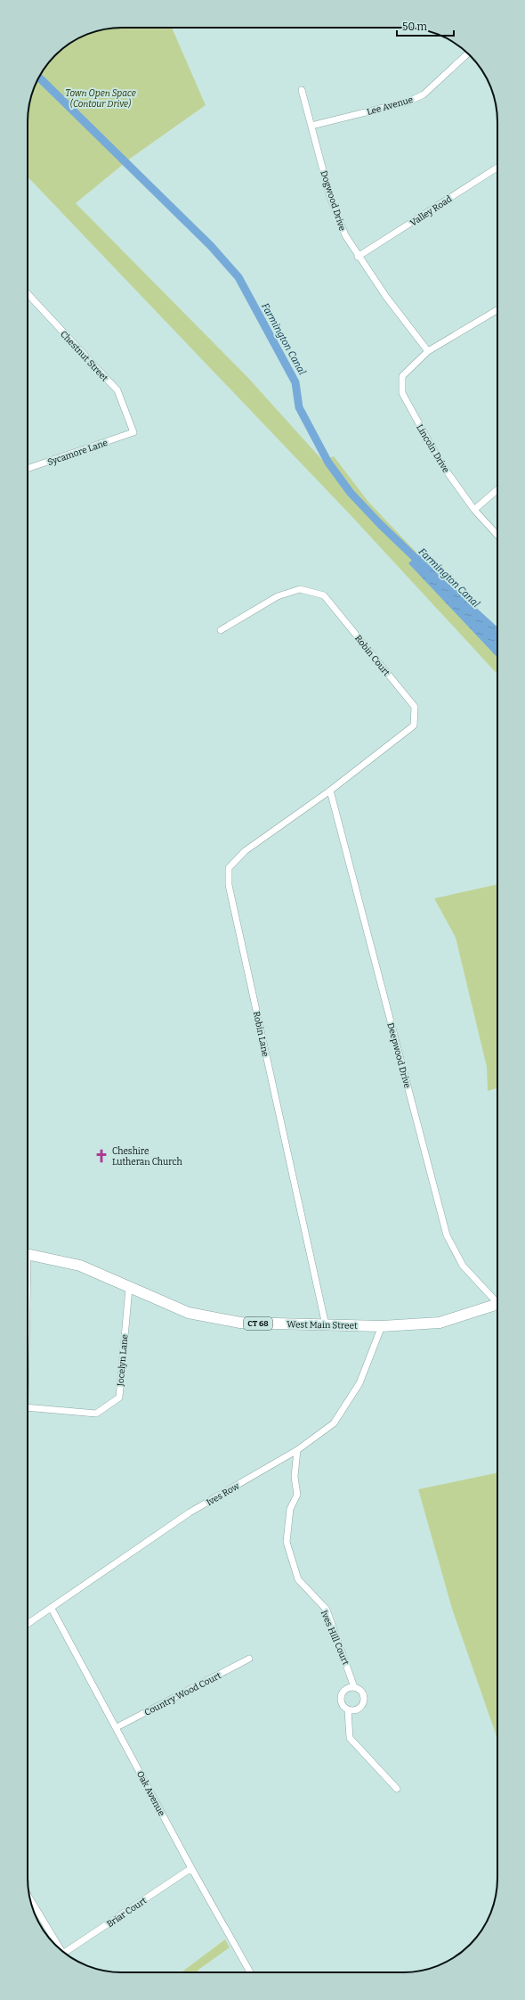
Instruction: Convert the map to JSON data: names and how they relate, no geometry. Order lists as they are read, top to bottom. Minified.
{"streets":{"main road":["CT 68","West Main Street"],"street":["Lee Avenue","Dogwood Drive","Valley Road","Chestnut Street","Lincoln Drive","Sycamore Lane","Robin Court","Robin Lane","Deepwood Drive","Jocelyn Lane","Ives Row","Ives Hill Court","Country Wood Court","Oak Avenue","Briar Court"]},"crossings":[["Lee Avenue","Dogwood Drive"],["Dogwood Drive","Valley Road"],["Dogwood Drive","Lincoln Drive"],["Chestnut Street","Sycamore Lane"],["Robin Court","Robin Lane"],["Robin Court","Deepwood Drive"],["Robin Lane","Deepwood Drive"],["Robin Lane","West Main Street"],["West Main Street","Jocelyn Lane"],["West Main Street","Ives Row"],["Ives Row","Ives Hill Court"],["Ives Row","Oak Avenue"],["Country Wood Court","Oak Avenue"],["Oak Avenue","Briar Court"]],"water":["Farmington Canal"],"parks":["Town Open Space (Contour Drive)"],"places":{"church":["Cheshire Lutheran Church"]},"scale_bar":"50 m"}
